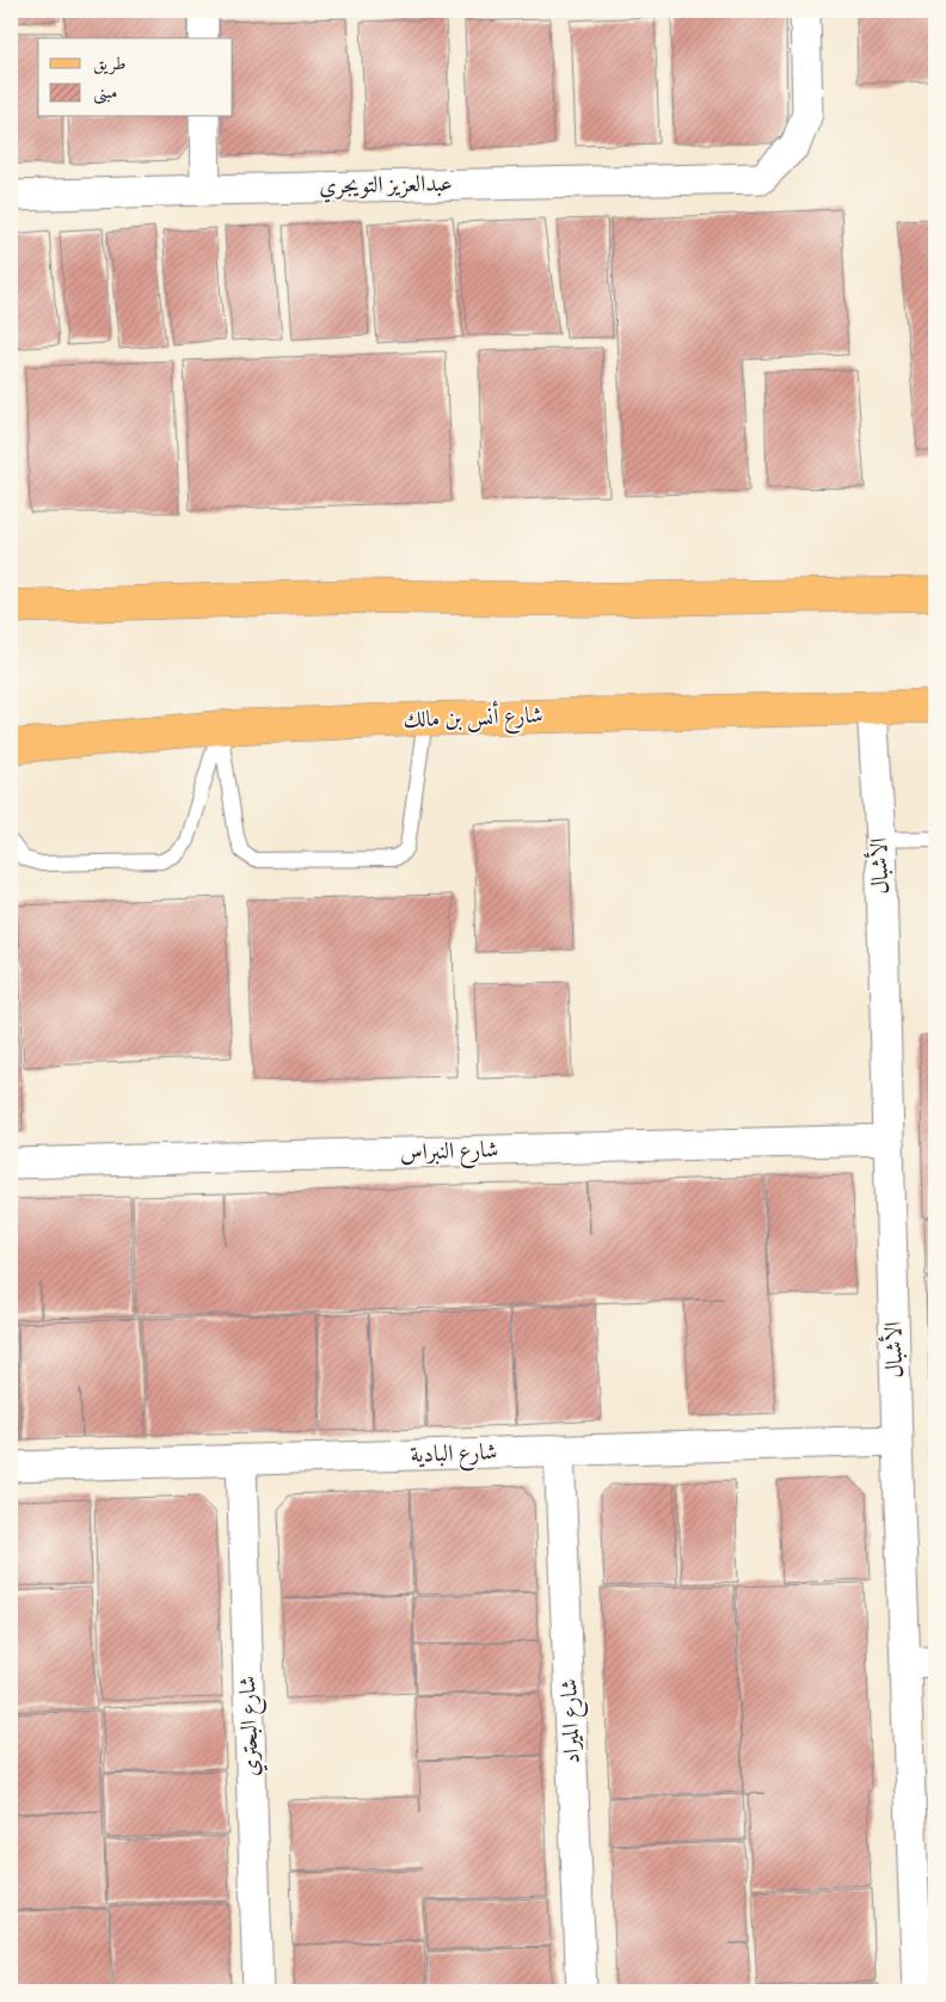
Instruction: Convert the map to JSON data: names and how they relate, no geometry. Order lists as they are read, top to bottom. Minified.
{"streets":{"main road":["شارع أنس بن مالك"],"street":["عبدالعزيز التويجري","الأشبال","شارع النبراس","شارع البادية","شارع الميراد","شارع البحتري"]},"crossings":[["شارع أنس بن مالك","الأشبال"],["الأشبال","شارع النبراس"],["الأشبال","شارع البادية"],["شارع البادية","شارع الميراد"],["شارع البادية","شارع البحتري"]],"legend":["طريق","مبنى"]}
